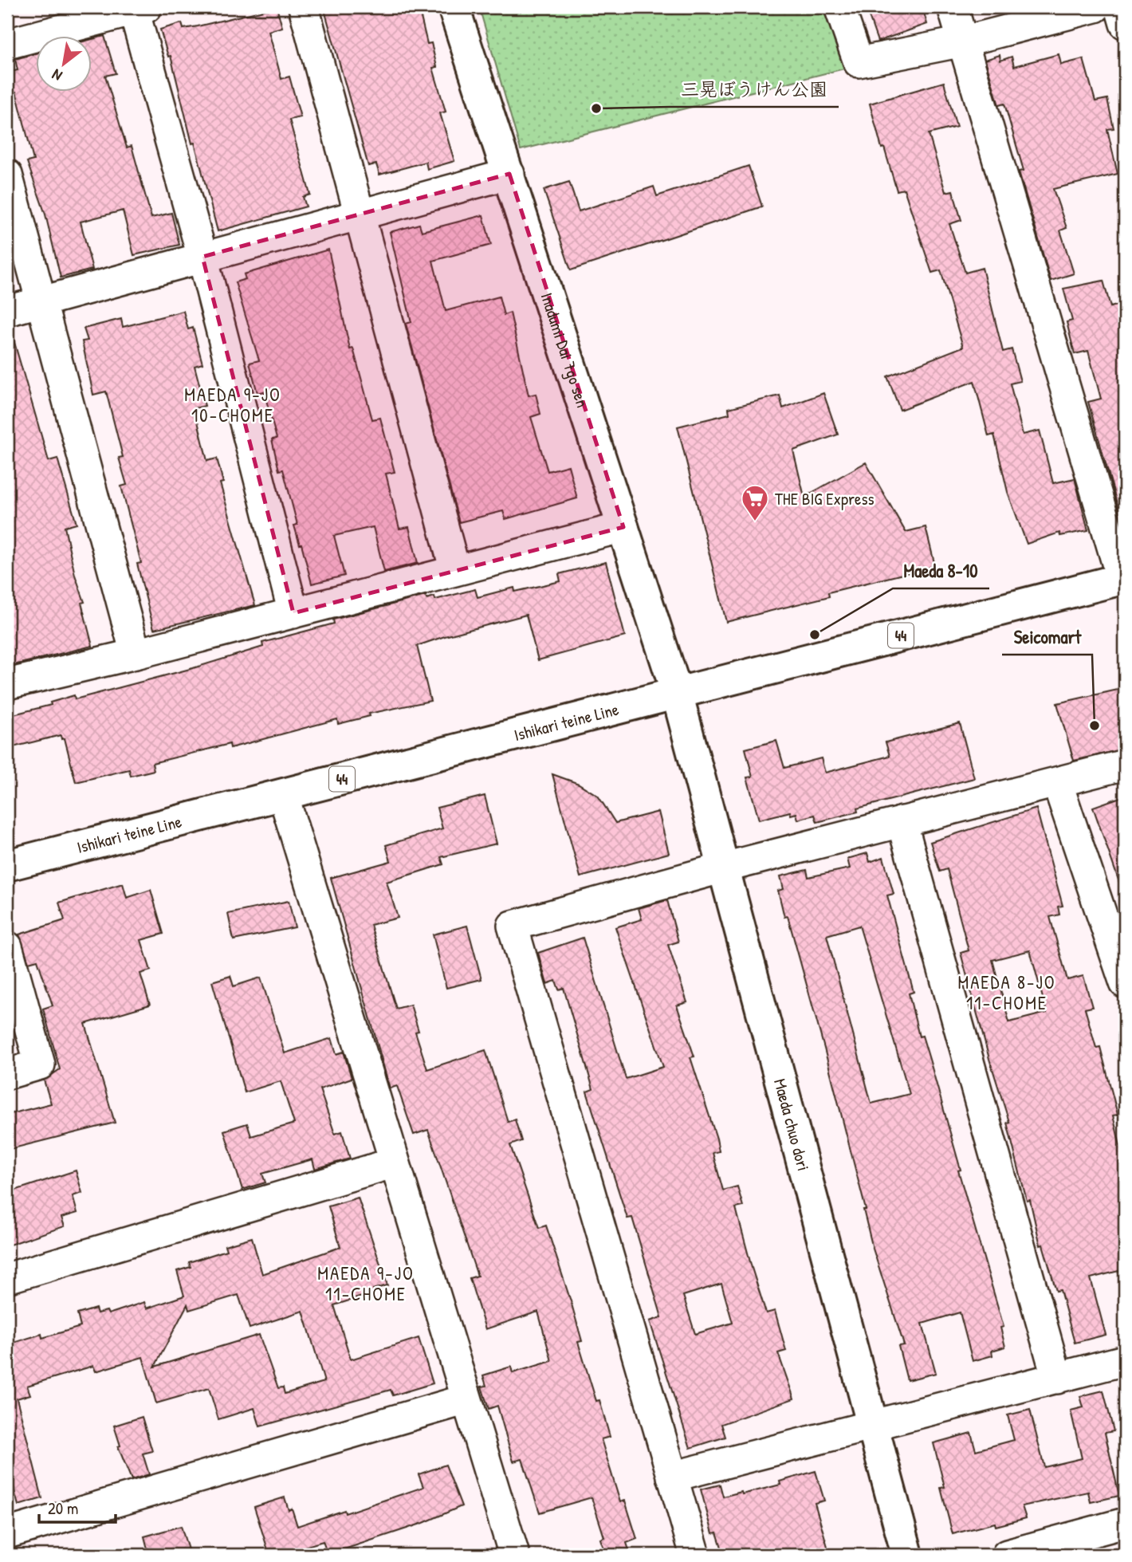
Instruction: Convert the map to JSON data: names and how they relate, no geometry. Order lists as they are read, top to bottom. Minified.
{"streets":{"street":["Inadumi Dai 7go sen","44","Ishikari teine Line","Maeda chuo dori"]},"crossings":[["Inadumi Dai 7go sen","Ishikari teine Line"],["Inadumi Dai 7go sen","Maeda chuo dori"],["Ishikari teine Line","Maeda chuo dori"]],"districts":["MAEDA 9-JO 10-CHOME","MAEDA 8-JO 11-CHOME","MAEDA 9-JO 11-CHOME"],"places":{"other":["三晃ぼうけん公園","Maeda 8-10","Seicomart"],"supermarket":["THE BIG Express"]},"scale_bar":"20 m","north":"bottom left"}
